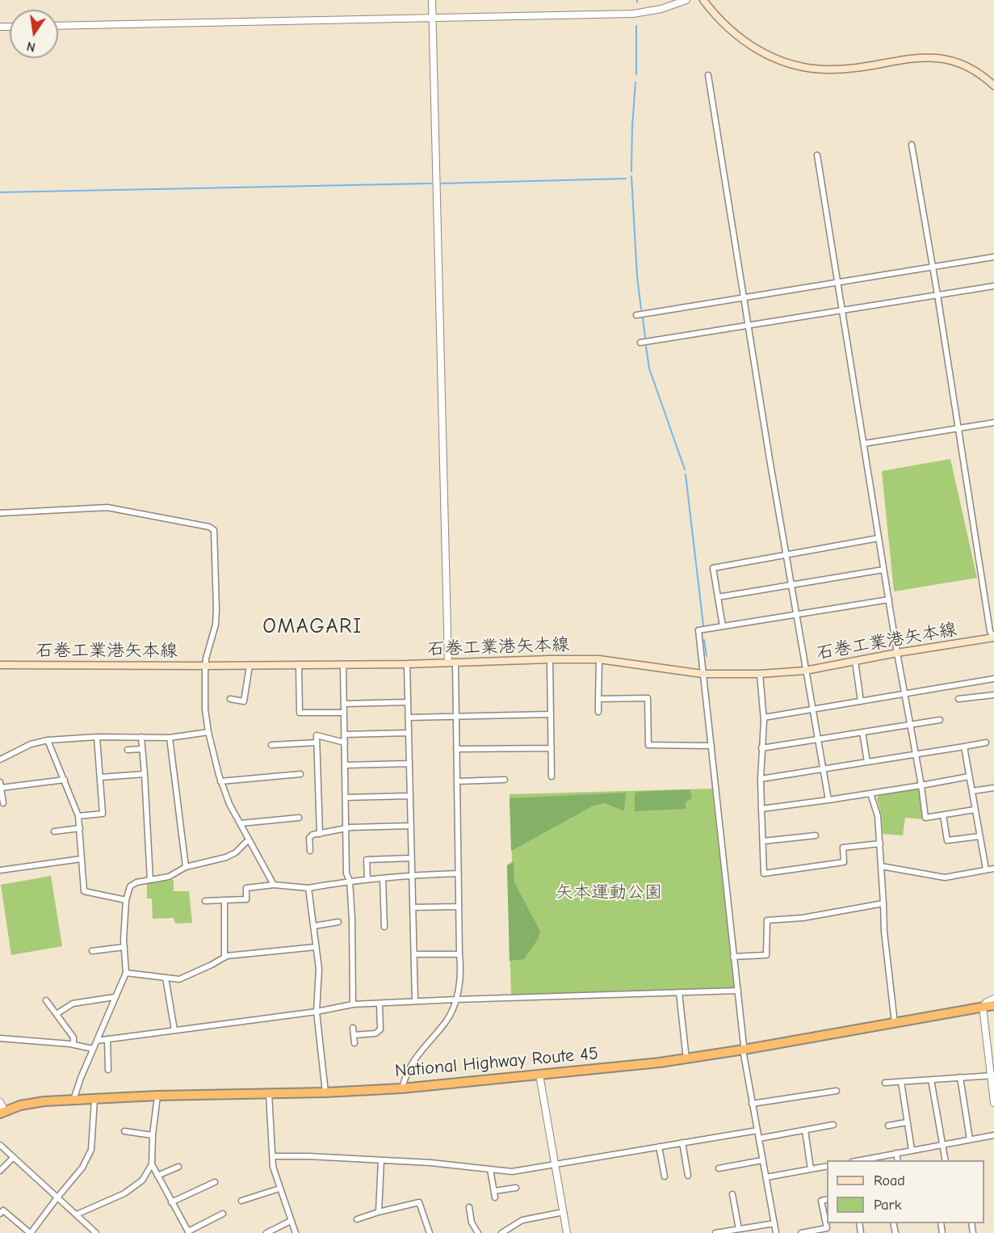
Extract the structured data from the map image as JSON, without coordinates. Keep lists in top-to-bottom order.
{
  "streets": {
    "highway": ["National Highway Route 45"],
    "main road": ["石巻工業港矢本線"]
  },
  "districts": ["OMAGARI"],
  "parks": ["矢本運動公園"],
  "legend": ["Road", "Park"],
  "north": "bottom"
}
